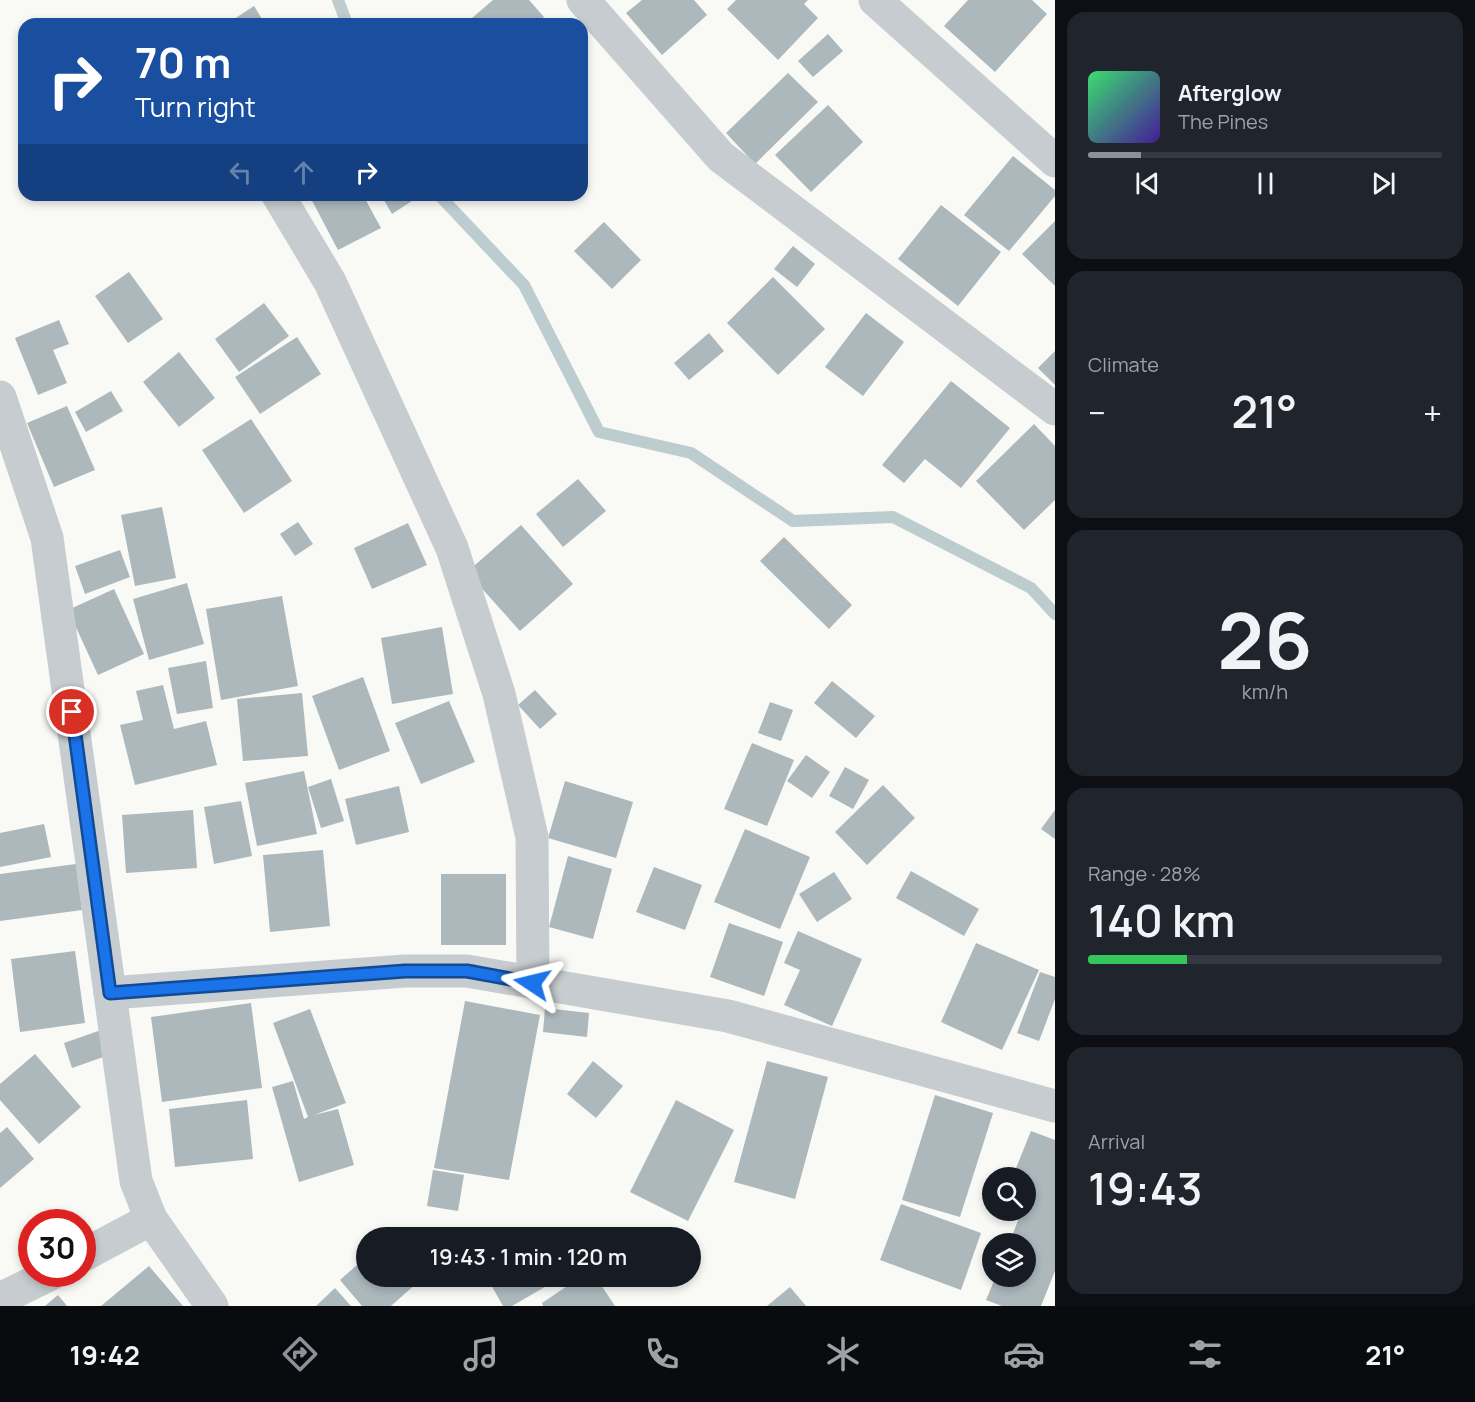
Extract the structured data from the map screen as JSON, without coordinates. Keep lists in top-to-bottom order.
{
  "page": {
    "turn": ["70 m", "Turn right"],
    "song": ["Afterglow", "The Pines"],
    "tile": [
      "Climate",
      ["26", "km/h"],
      ["Range · 28%", "140 km"],
      ["Arrival", "19:43"]
    ],
    "heat": ["−", "21°", "+"],
    "limit": "30",
    "trip": "19:43 · 1 min · 120 m",
    "tabs": ["19:42", "21°"]
  }
}
